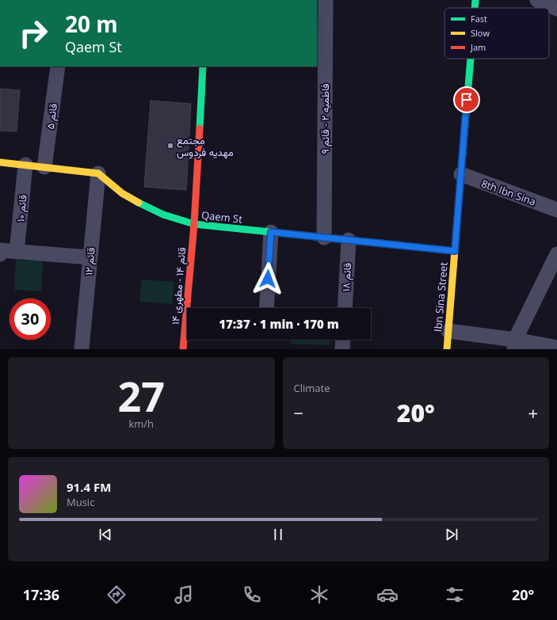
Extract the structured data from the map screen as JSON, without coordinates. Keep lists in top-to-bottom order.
{
  "streets": {
    "street": [
      "قائم ۵",
      "فاطمیه ۲ - قائم ۹",
      "8th Ibn Sina",
      "قائم ۱۰",
      "Qaem St",
      "قائم ۱۲",
      "قائم ۱۸",
      "قائم ۱۴ - مطهری ۱۴",
      "Ibn Sina Street"
    ]
  },
  "crossings": [
    ["فاطمیه ۲ - قائم ۹", "Qaem St"],
    ["8th Ibn Sina", "Ibn Sina Street"],
    ["Qaem St", "قائم ۱۲"],
    ["Qaem St", "قائم ۱۸"],
    ["Qaem St", "قائم ۱۴ - مطهری ۱۴"],
    ["Qaem St", "Ibn Sina Street"]
  ],
  "places": ["مجتمع مهدیه فردوس"],
  "legend": ["Fast", "Slow", "Jam"],
  "page": {
    "turn": ["20 m", "Qaem St"],
    "limit": "30",
    "trip": "17:37 · 1 min · 170 m",
    "tile": [
      ["27", "km/h"],
      "Climate"
    ],
    "heat": ["−", "20°", "+"],
    "song": ["91.4 FM", "Music"],
    "tabs": ["17:36", "20°"]
  }
}
